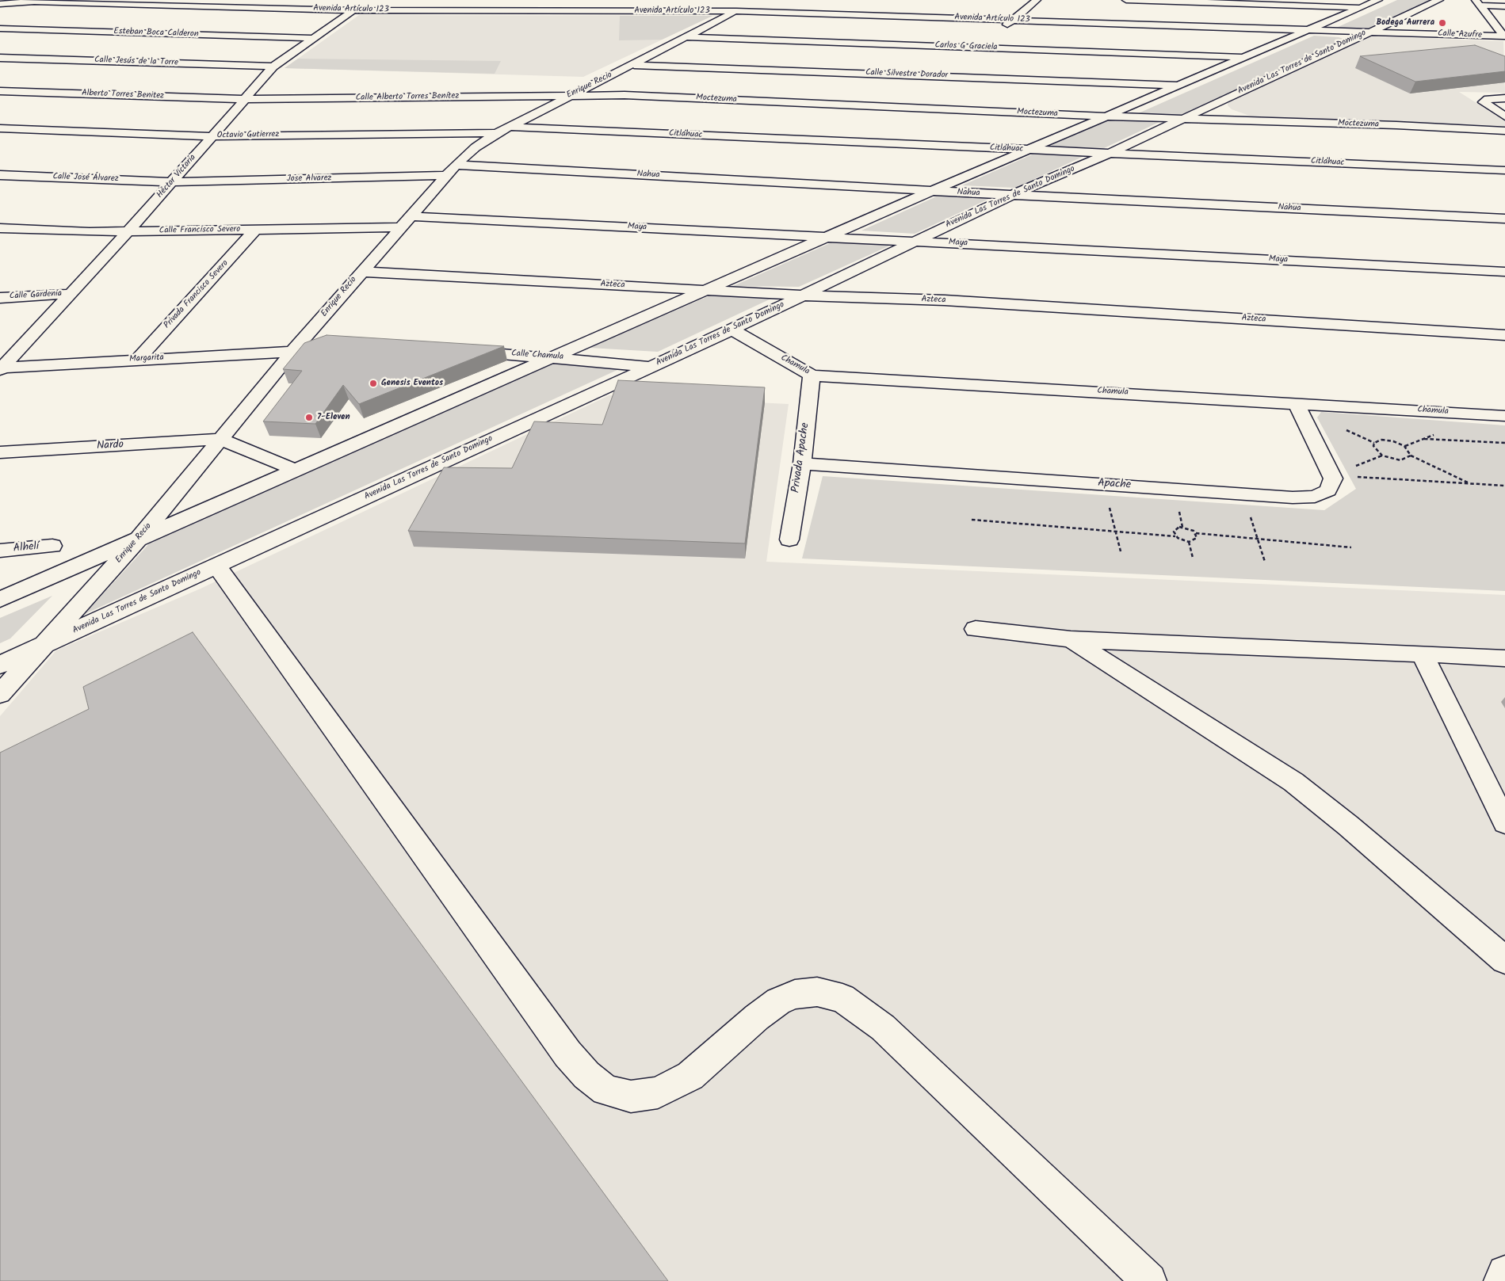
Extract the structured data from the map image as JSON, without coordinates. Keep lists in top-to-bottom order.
{
  "streets": {
    "street": [
      "Avenida Artículo 123",
      "Esteban Boca Calderon",
      "Calle Azufre",
      "Carlos G Graciela",
      "Calle Jesús de la Torre",
      "Avenida Las Torres de Santo Domingo",
      "Calle Silvestre Dorador",
      "Enrique Recio",
      "Alberto Torres Benitez",
      "Calle Alberto Torres Benítez",
      "Moctezuma",
      "Citláhuac",
      "Octavio Gutierrez",
      "Nahua",
      "Héctor Victoria",
      "Calle José Álvarez",
      "Jose Alvarez",
      "Maya",
      "Calle Francisco Severo",
      "Azteca",
      "Privada Francisco Severo",
      "Calle Gardenia",
      "Calle Chamula",
      "Margarita",
      "Chamula",
      "Nardo",
      "Privada Apache",
      "Apache",
      "Alhelí"
    ]
  },
  "crossings": [
    ["Avenida Artículo 123", "Calle Azufre"],
    ["Avenida Artículo 123", "Avenida Las Torres de Santo Domingo"],
    ["Avenida Artículo 123", "Enrique Recio"],
    ["Avenida Artículo 123", "Héctor Victoria"],
    ["Esteban Boca Calderon", "Héctor Victoria"],
    ["Calle Azufre", "Avenida Las Torres de Santo Domingo"],
    ["Carlos G Graciela", "Enrique Recio"],
    ["Calle Jesús de la Torre", "Héctor Victoria"],
    ["Avenida Las Torres de Santo Domingo", "Enrique Recio"],
    ["Avenida Las Torres de Santo Domingo", "Moctezuma"],
    ["Avenida Las Torres de Santo Domingo", "Citláhuac"],
    ["Avenida Las Torres de Santo Domingo", "Nahua"],
    ["Avenida Las Torres de Santo Domingo", "Maya"],
    ["Avenida Las Torres de Santo Domingo", "Azteca"],
    ["Avenida Las Torres de Santo Domingo", "Calle Chamula"],
    ["Avenida Las Torres de Santo Domingo", "Chamula"],
    ["Calle Silvestre Dorador", "Enrique Recio"],
    ["Enrique Recio", "Calle Alberto Torres Benítez"],
    ["Enrique Recio", "Moctezuma"],
    ["Enrique Recio", "Citláhuac"],
    ["Enrique Recio", "Octavio Gutierrez"],
    ["Enrique Recio", "Nahua"],
    ["Enrique Recio", "Jose Alvarez"],
    ["Enrique Recio", "Maya"],
    ["Enrique Recio", "Calle Francisco Severo"],
    ["Enrique Recio", "Azteca"],
    ["Enrique Recio", "Margarita"],
    ["Enrique Recio", "Nardo"],
    ["Alberto Torres Benitez", "Calle Alberto Torres Benítez"],
    ["Alberto Torres Benitez", "Héctor Victoria"],
    ["Calle Alberto Torres Benítez", "Moctezuma"],
    ["Calle Alberto Torres Benítez", "Héctor Victoria"],
    ["Citláhuac", "Octavio Gutierrez"],
    ["Octavio Gutierrez", "Héctor Victoria"],
    ["Héctor Victoria", "Calle José Álvarez"],
    ["Héctor Victoria", "Jose Alvarez"],
    ["Héctor Victoria", "Calle Francisco Severo"],
    ["Héctor Victoria", "Calle Gardenia"],
    ["Héctor Victoria", "Margarita"],
    ["Calle José Álvarez", "Jose Alvarez"],
    ["Calle Francisco Severo", "Privada Francisco Severo"],
    ["Privada Francisco Severo", "Margarita"],
    ["Chamula", "Privada Apache"],
    ["Chamula", "Apache"],
    ["Privada Apache", "Apache"]
  ],
  "places": ["Bodega Aurrera", "Genesis Eventos", "7-Eleven"]
}
